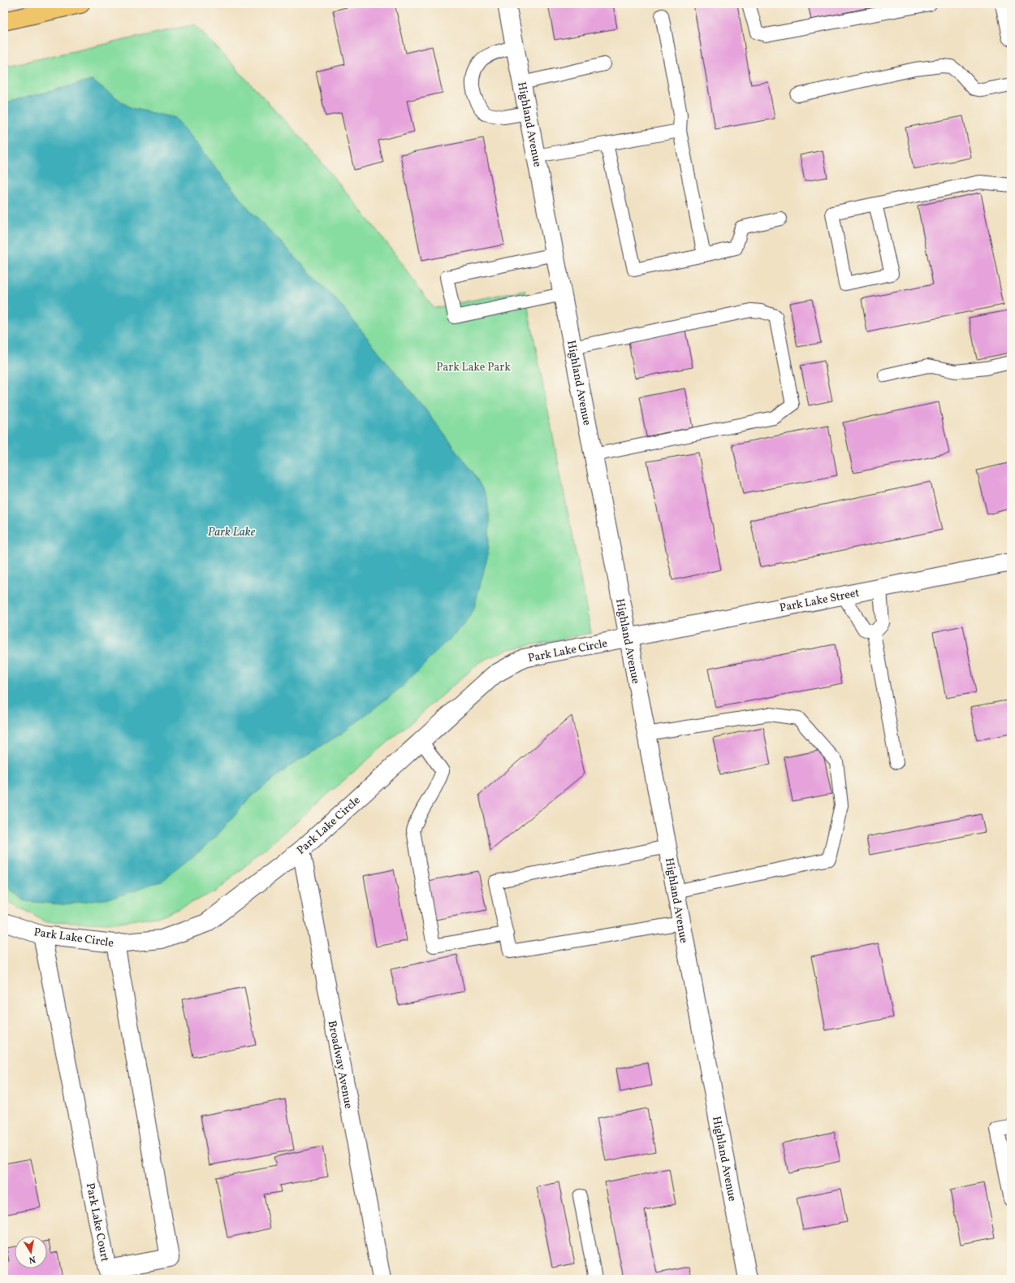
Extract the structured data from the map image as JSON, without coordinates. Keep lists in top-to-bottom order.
{
  "streets": {
    "street": [
      "Highland Avenue",
      "Park Lake Street",
      "Park Lake Circle",
      "Broadway Avenue",
      "Park Lake Court"
    ]
  },
  "crossings": [
    ["Highland Avenue", "Park Lake Street"],
    ["Highland Avenue", "Park Lake Circle"],
    ["Park Lake Street", "Park Lake Circle"],
    ["Park Lake Circle", "Broadway Avenue"],
    ["Park Lake Circle", "Park Lake Court"]
  ],
  "water": ["Park Lake"],
  "parks": ["Park Lake Park"],
  "north": "bottom"
}
